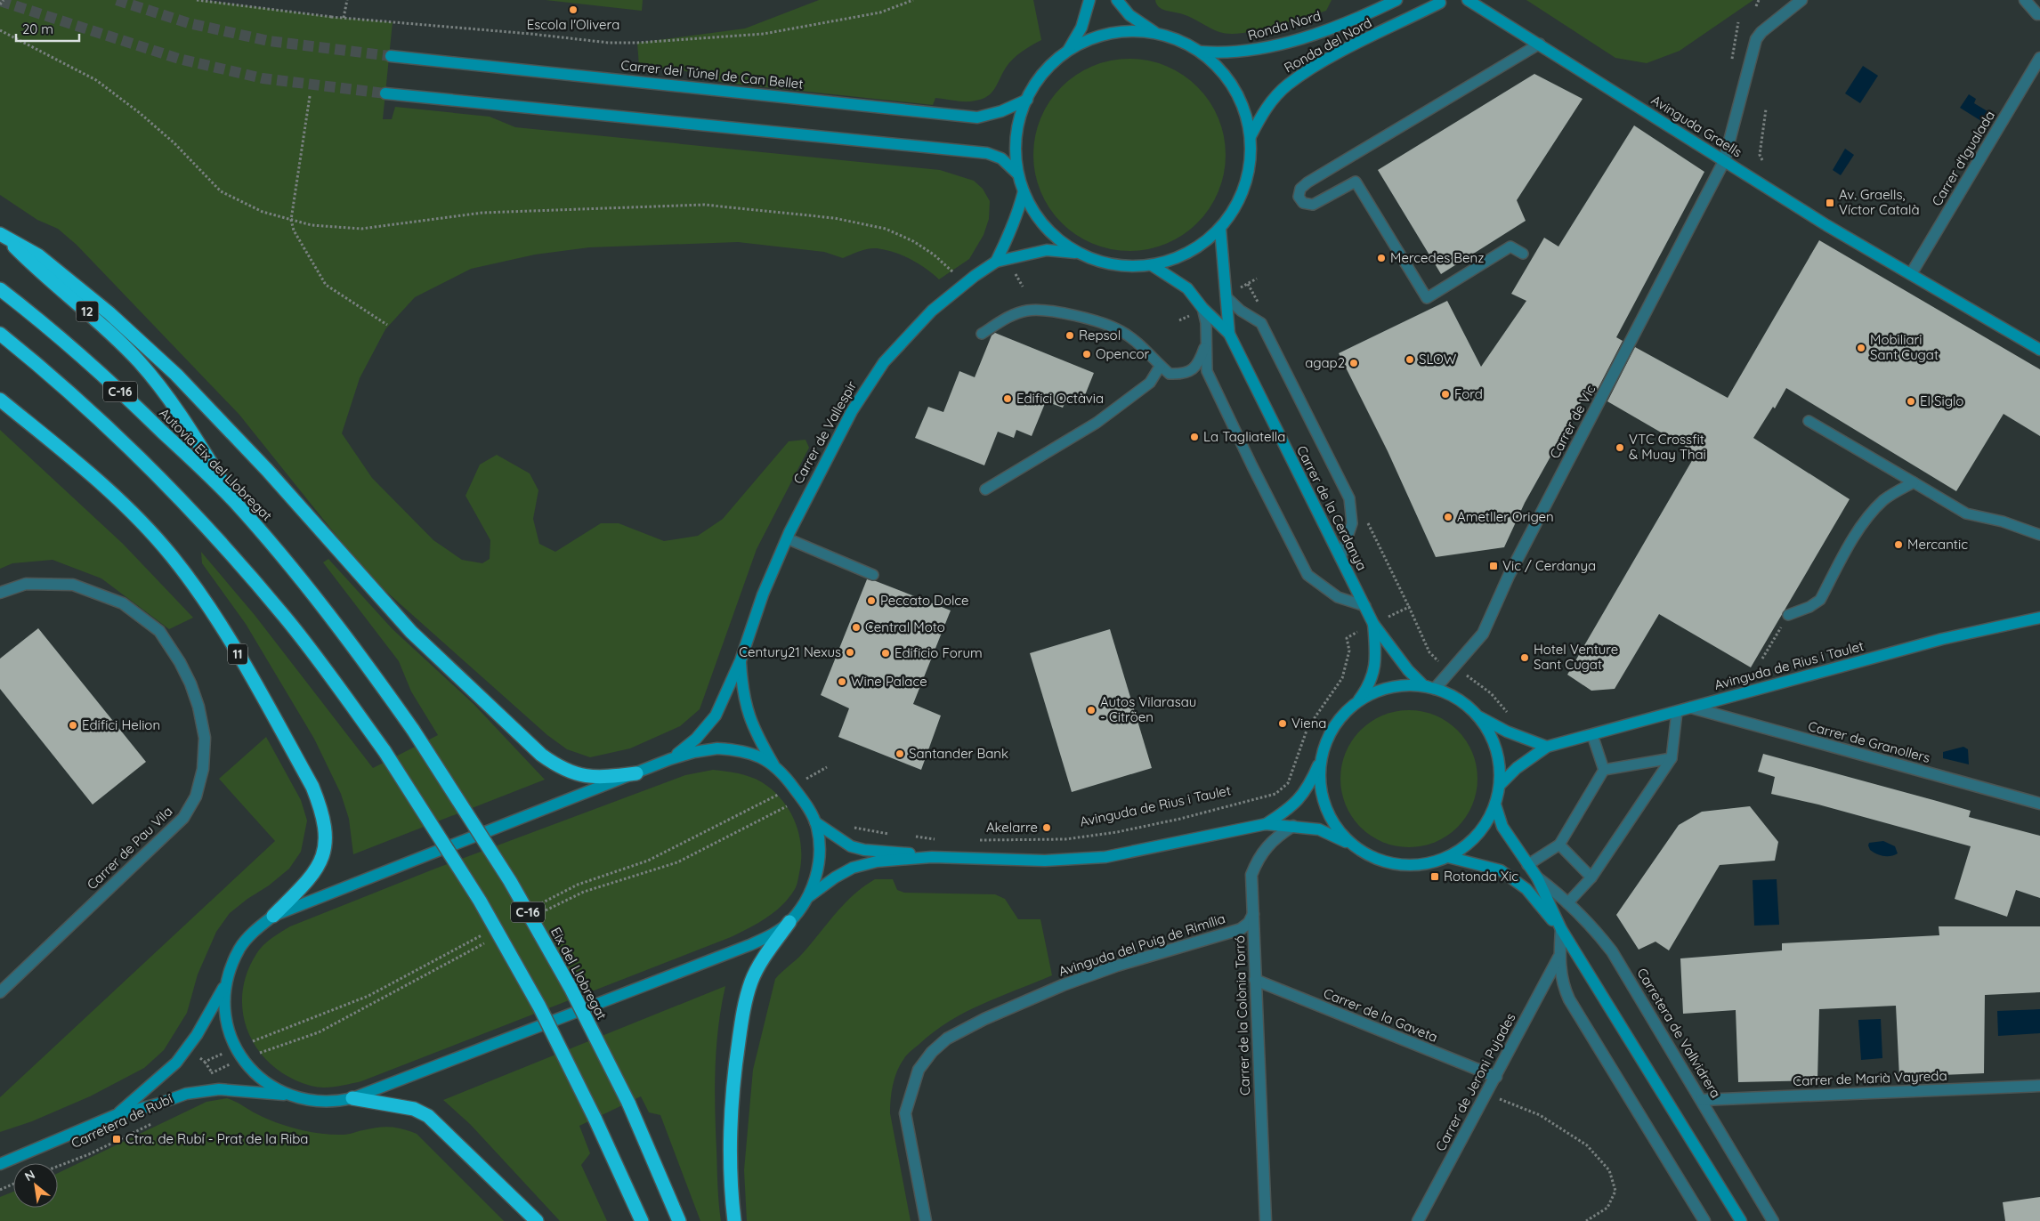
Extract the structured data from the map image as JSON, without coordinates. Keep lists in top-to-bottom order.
{
  "streets": {
    "highway": [
      "12",
      "C-16",
      "Autovia Eix del Llobregat",
      "11",
      "Eix del Llobregat"
    ],
    "main road": [
      "Ronda Nord",
      "Ronda del Nord",
      "Carrer del Túnel de Can Bellet",
      "Avinguda Graells",
      "Carrer de Vallespir",
      "Carrer de la Cerdanya",
      "Avinguda de Rius i Taulet",
      "Carretera de Vallvidrera",
      "Carretera de Rubí"
    ],
    "street": [
      "Carrer d'Igualada",
      "Carrer de Vic",
      "Carrer de Granollers",
      "Carrer de Pau Vila",
      "Avinguda del Puig de Rimília",
      "Carrer de la Colònia Torró",
      "Carrer de la Gaveta",
      "Carrer de Marià Vayreda",
      "Carrer de Jeroni Pujades"
    ]
  },
  "crossings": [
    ["Avinguda Graells", "Carrer d'Igualada"],
    ["Avinguda Graells", "Carrer de Vic"],
    ["12", "Autovia Eix del Llobregat"],
    ["Carrer de Vic", "Carrer de la Cerdanya"],
    ["Autovia Eix del Llobregat", "Eix del Llobregat"],
    ["Carrer de la Cerdanya", "Avinguda de Rius i Taulet"],
    ["Avinguda de Rius i Taulet", "Carrer de Granollers"],
    ["Avinguda del Puig de Rimília", "Carrer de la Colònia Torró"],
    ["Carrer de la Colònia Torró", "Carrer de la Gaveta"],
    ["Carrer de la Gaveta", "Carrer de Jeroni Pujades"],
    ["Carretera de Vallvidrera", "Carrer de Marià Vayreda"]
  ],
  "places": {
    "other": [
      "Escola l'Olivera",
      "Mercedes Benz",
      "Repsol",
      "Mobiliari Sant Cugat",
      "Opencor",
      "SLOW",
      "agap2",
      "Ford",
      "Edifici Octàvia",
      "El Siglo",
      "La Tagliatella",
      "VTC Crossfit & Muay Thai",
      "Ametller Origen",
      "Mercantic",
      "Peccato Dolce",
      "Central Moto",
      "Century21 Nexus",
      "Edificio Forum",
      "Hotel Venture Sant Cugat",
      "Wine Palace",
      "Autos Vilarasau - Citröen",
      "Viena",
      "Edifici Helion",
      "Santander Bank",
      "Akelarre"
    ],
    "transit": [
      "Av. Graells, Víctor Català",
      "Vic / Cerdanya",
      "Rotonda Xic",
      "Ctra. de Rubí - Prat de la Riba"
    ]
  },
  "scale_bar": "20 m",
  "north": "top left"
}
